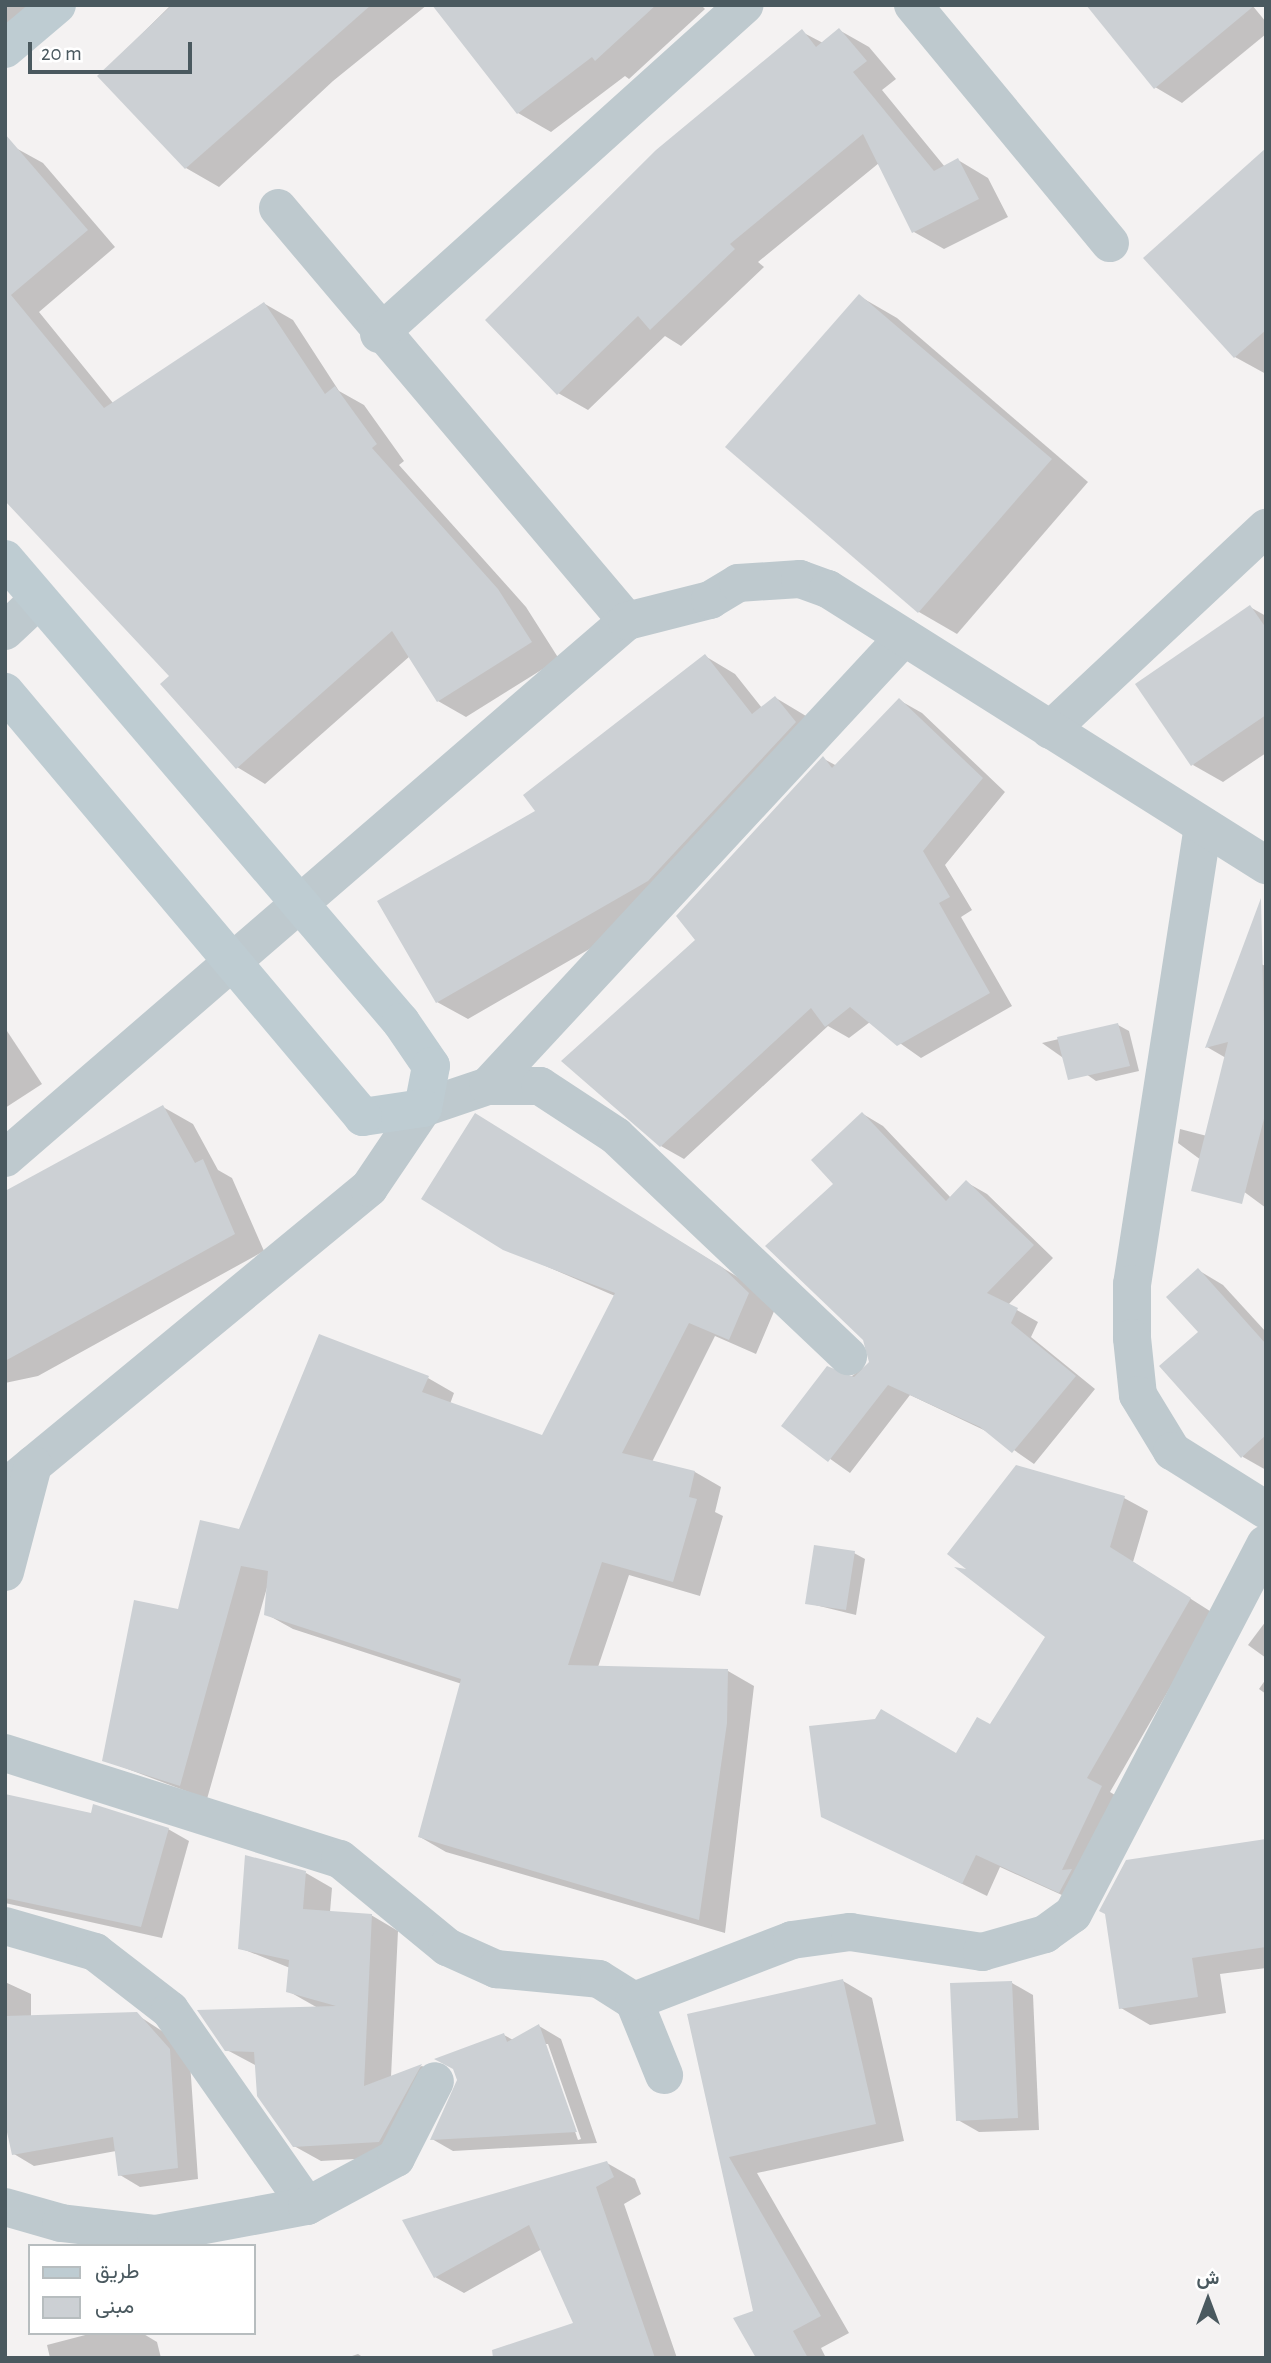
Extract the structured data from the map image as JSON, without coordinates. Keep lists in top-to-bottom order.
{
  "legend": ["طريق", "مبنى"],
  "scale_bar": "20 m",
  "north": "top"
}
